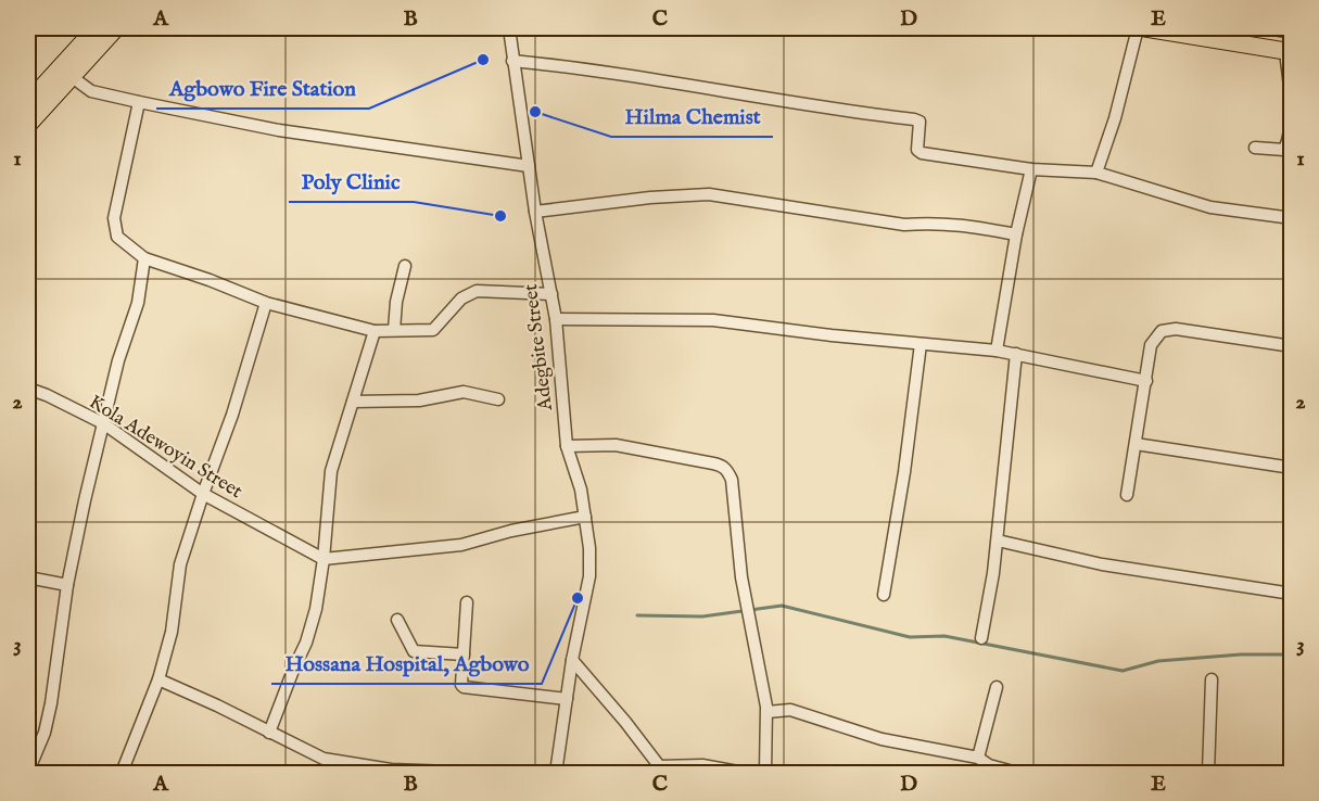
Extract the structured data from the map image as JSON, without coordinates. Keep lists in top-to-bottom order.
{
  "streets": {
    "street": ["Adegbite Street", "Kola Adewoyin Street"]
  },
  "places": [
    "Agbowo Fire Station",
    "Hilma Chemist",
    "Poly Clinic",
    "Hossana Hospital, Agbowo"
  ],
  "grid": {
    "columns": [
      "A",
      "B",
      "C",
      "D",
      "E"
    ],
    "rows": ["1", "2", "3"]
  }
}
